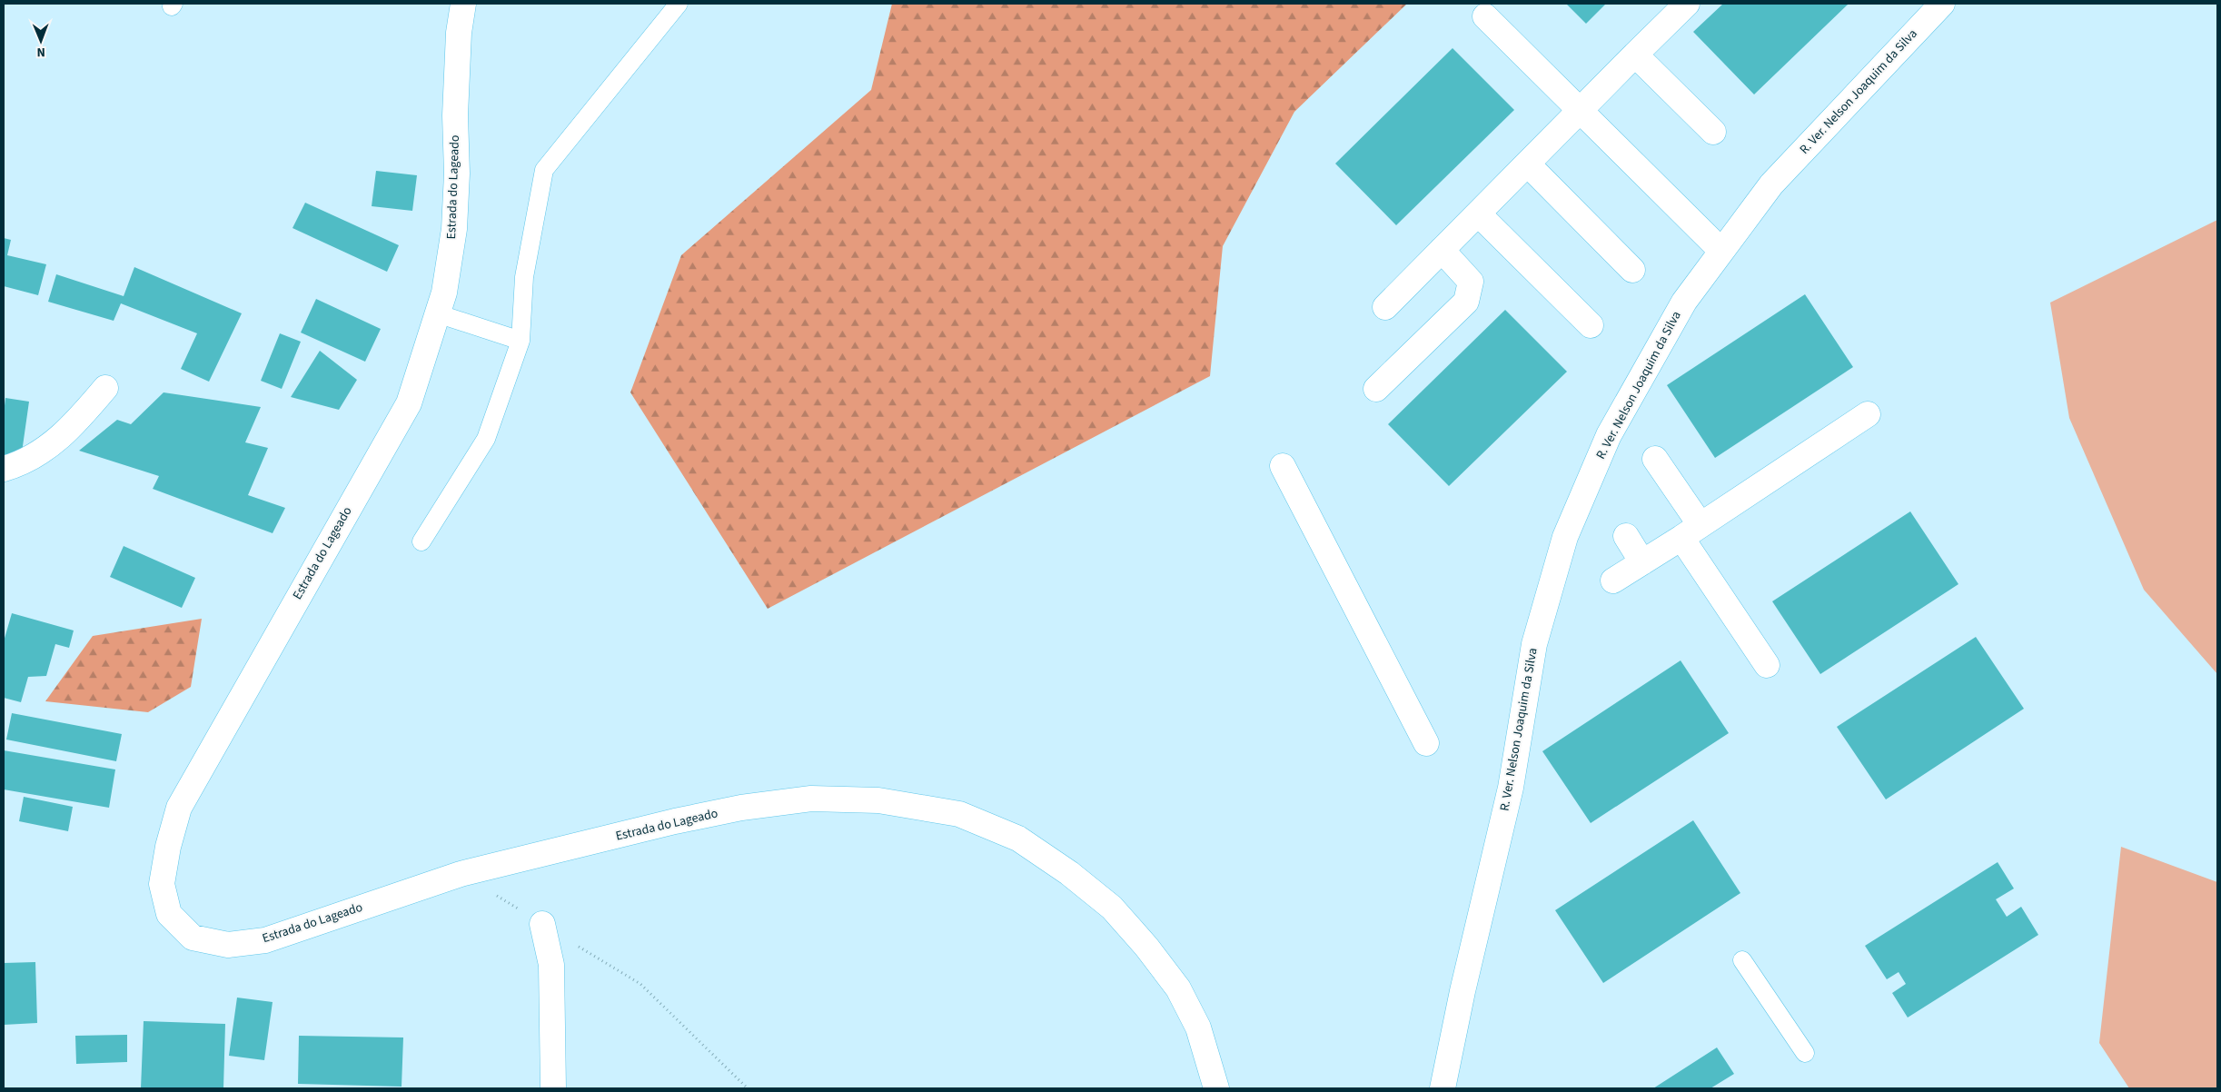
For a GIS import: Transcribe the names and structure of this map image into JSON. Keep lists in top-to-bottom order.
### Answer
{
  "streets": {
    "street": ["R. Ver. Nelson Joaquim da Silva", "Estrada do Lageado"]
  },
  "north": "bottom"
}
